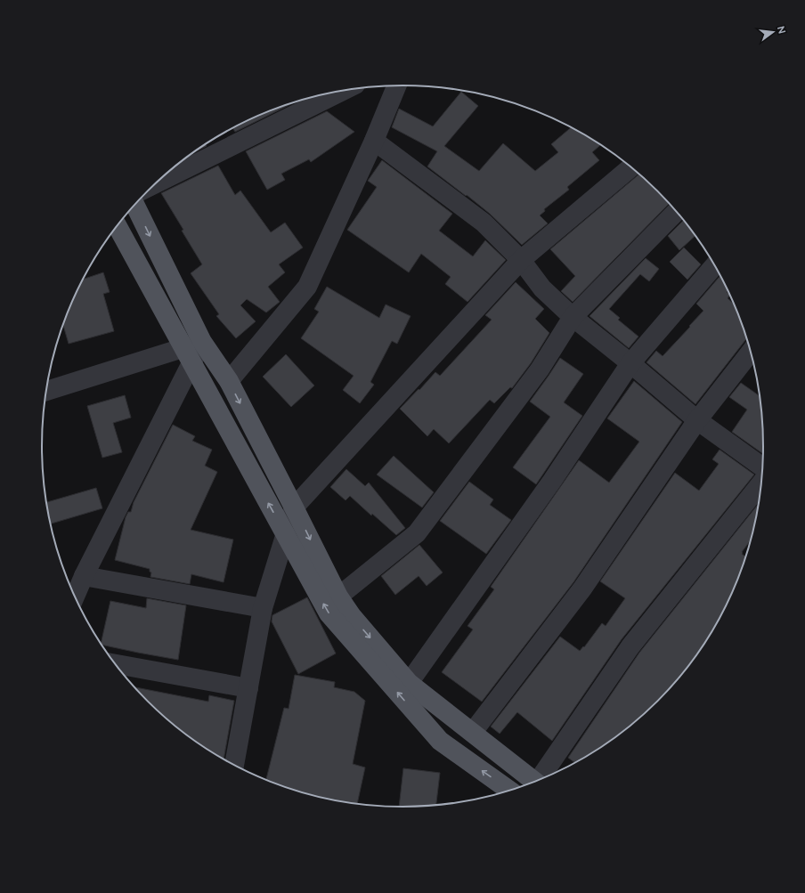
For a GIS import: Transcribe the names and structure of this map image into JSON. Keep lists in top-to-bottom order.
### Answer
{
  "north": "right"
}
